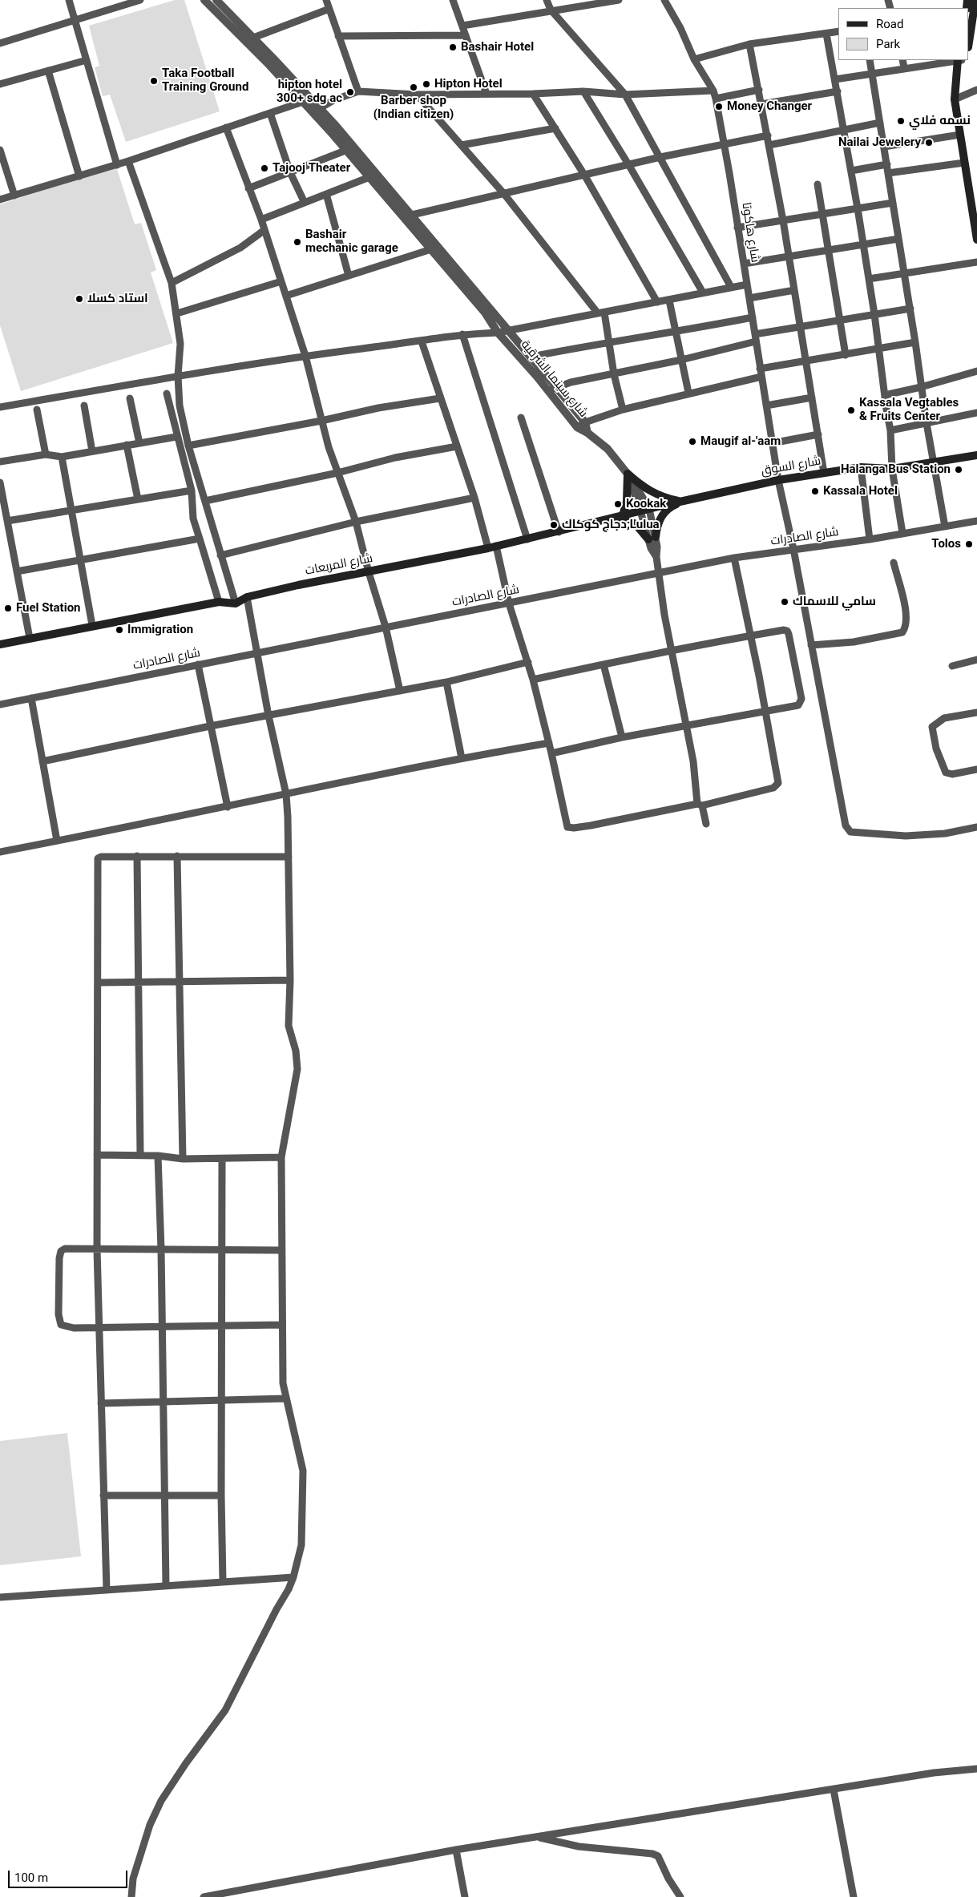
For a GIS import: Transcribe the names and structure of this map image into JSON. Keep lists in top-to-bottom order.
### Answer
{
  "streets": {
    "main road": ["شارع السوق", "شارع المربعات"],
    "street": ["شارع هاكوتا", "شارع سينما الشرقية", "شارع الصادرات"]
  },
  "crossings": [
    ["شارع هاكوتا", "شارع السوق"],
    ["شارع هاكوتا", "شارع الصادرات"],
    ["شارع السوق", "شارع المربعات"]
  ],
  "places": [
    "Bashair Hotel",
    "Taka Football Training Ground",
    "Hipton Hotel",
    "Barber shop (Indian citizen)",
    "hipton hotel 300+ sdg ac",
    "Money Changer",
    "نسمه فلاي",
    "Nailai Jewelery",
    "Tajooj Theater",
    "Bashair mechanic garage",
    "استاد كسلا",
    "Kassala Vegtables & Fruits Center",
    "Maugif al-'aam",
    "Halanga Bus Station",
    "Kassala Hotel",
    "Kookak",
    "دجاج كوكاك;Lulua",
    "Tolos",
    "سامي للاسماك",
    "Fuel Station",
    "Immigration"
  ],
  "legend": ["Road", "Park"],
  "scale_bar": "100 m"
}
